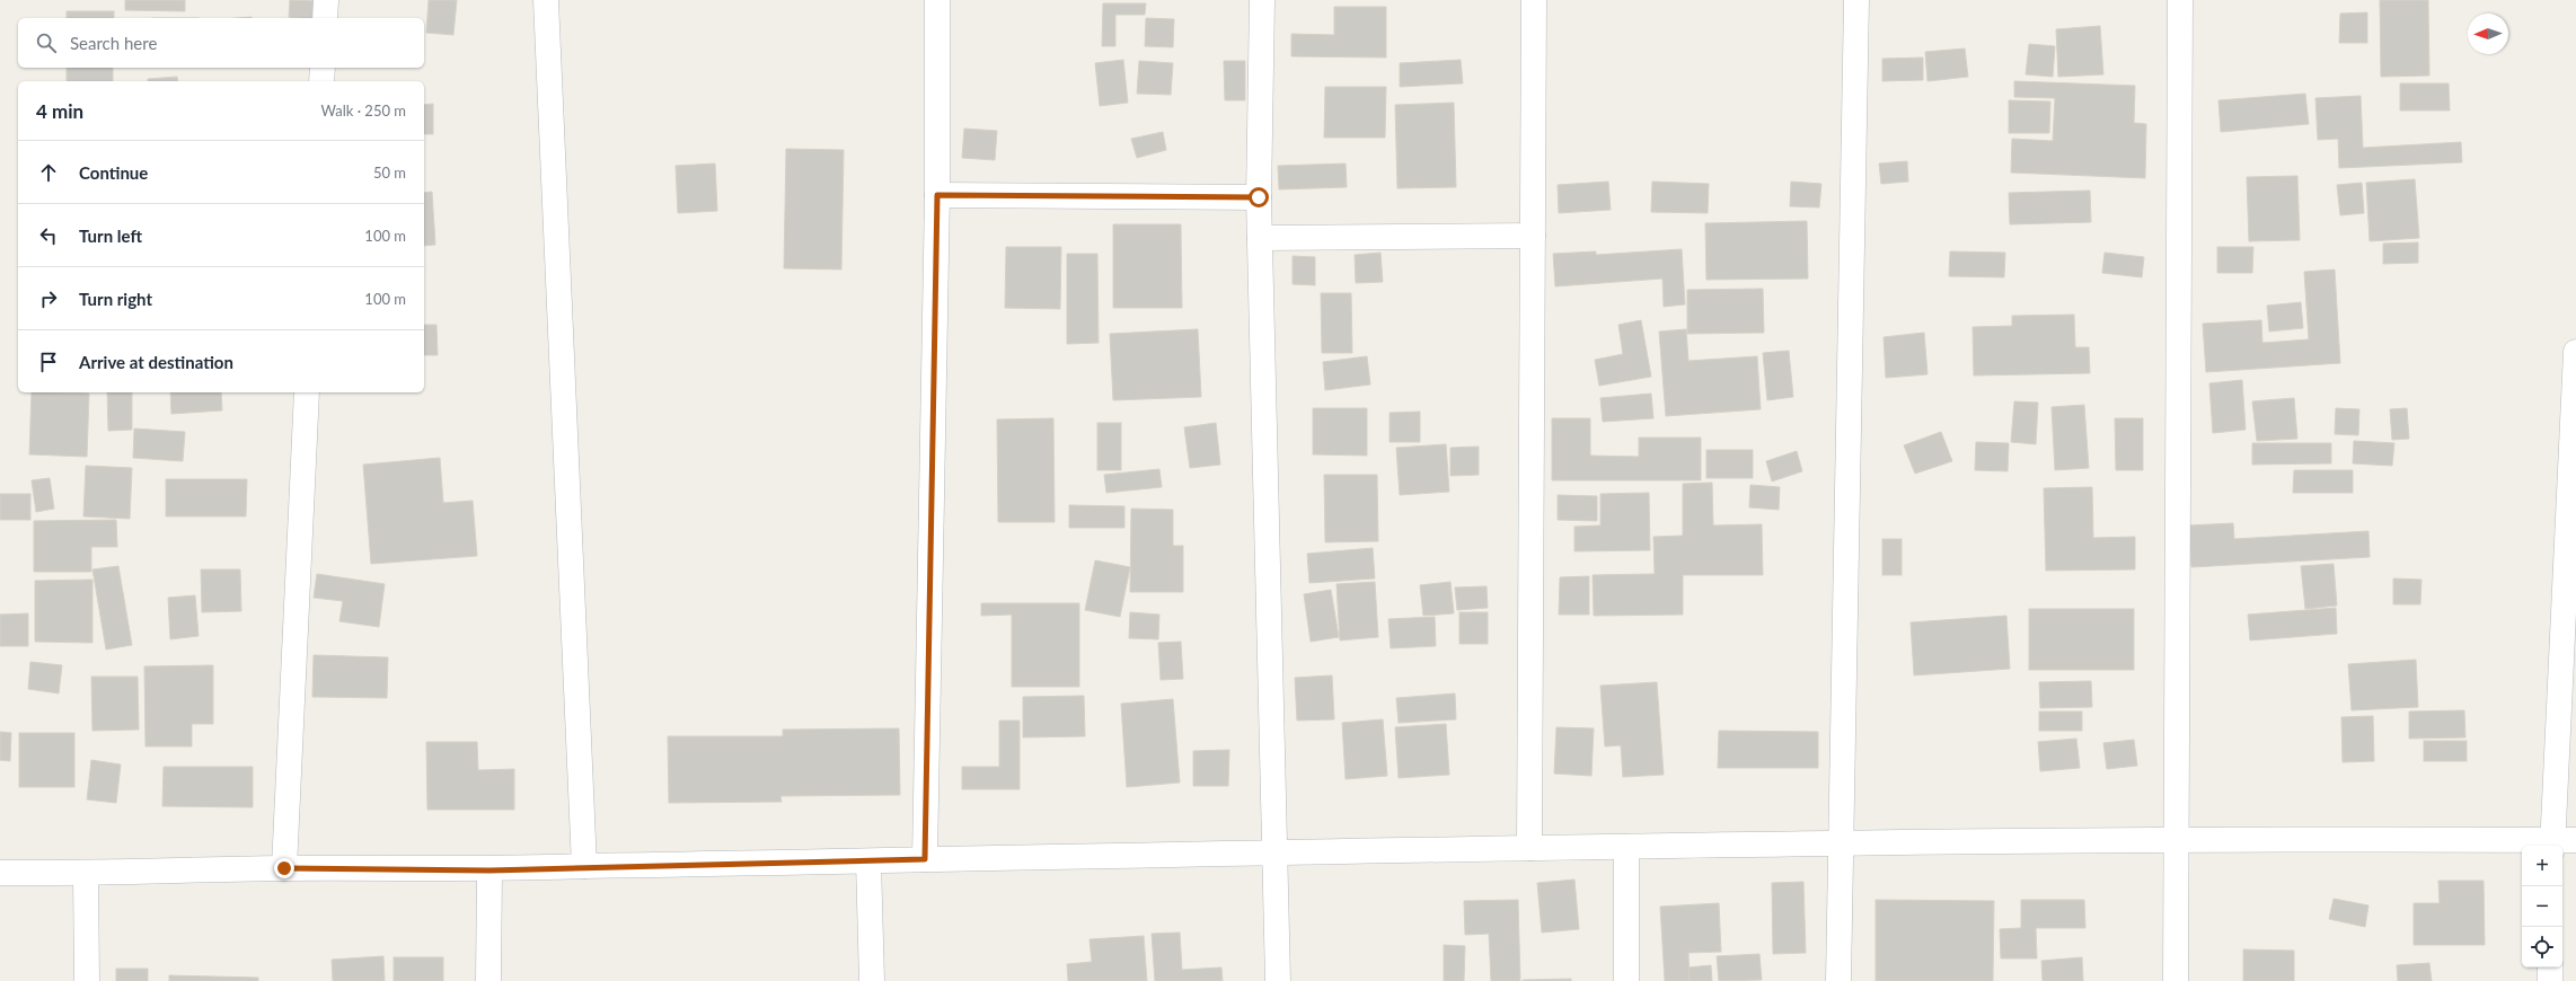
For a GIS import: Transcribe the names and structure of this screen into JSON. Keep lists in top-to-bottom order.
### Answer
{
  "north": "left",
  "page": {
    "search": "Search here",
    "heading": ["4 min", "Walk · 250 m"],
    "list": [
      ["Continue", "50 m"],
      ["Turn left", "100 m"],
      ["Turn right", "100 m"],
      "Arrive at destination"
    ],
    "map_buttons": ["+", "−"]
  }
}
